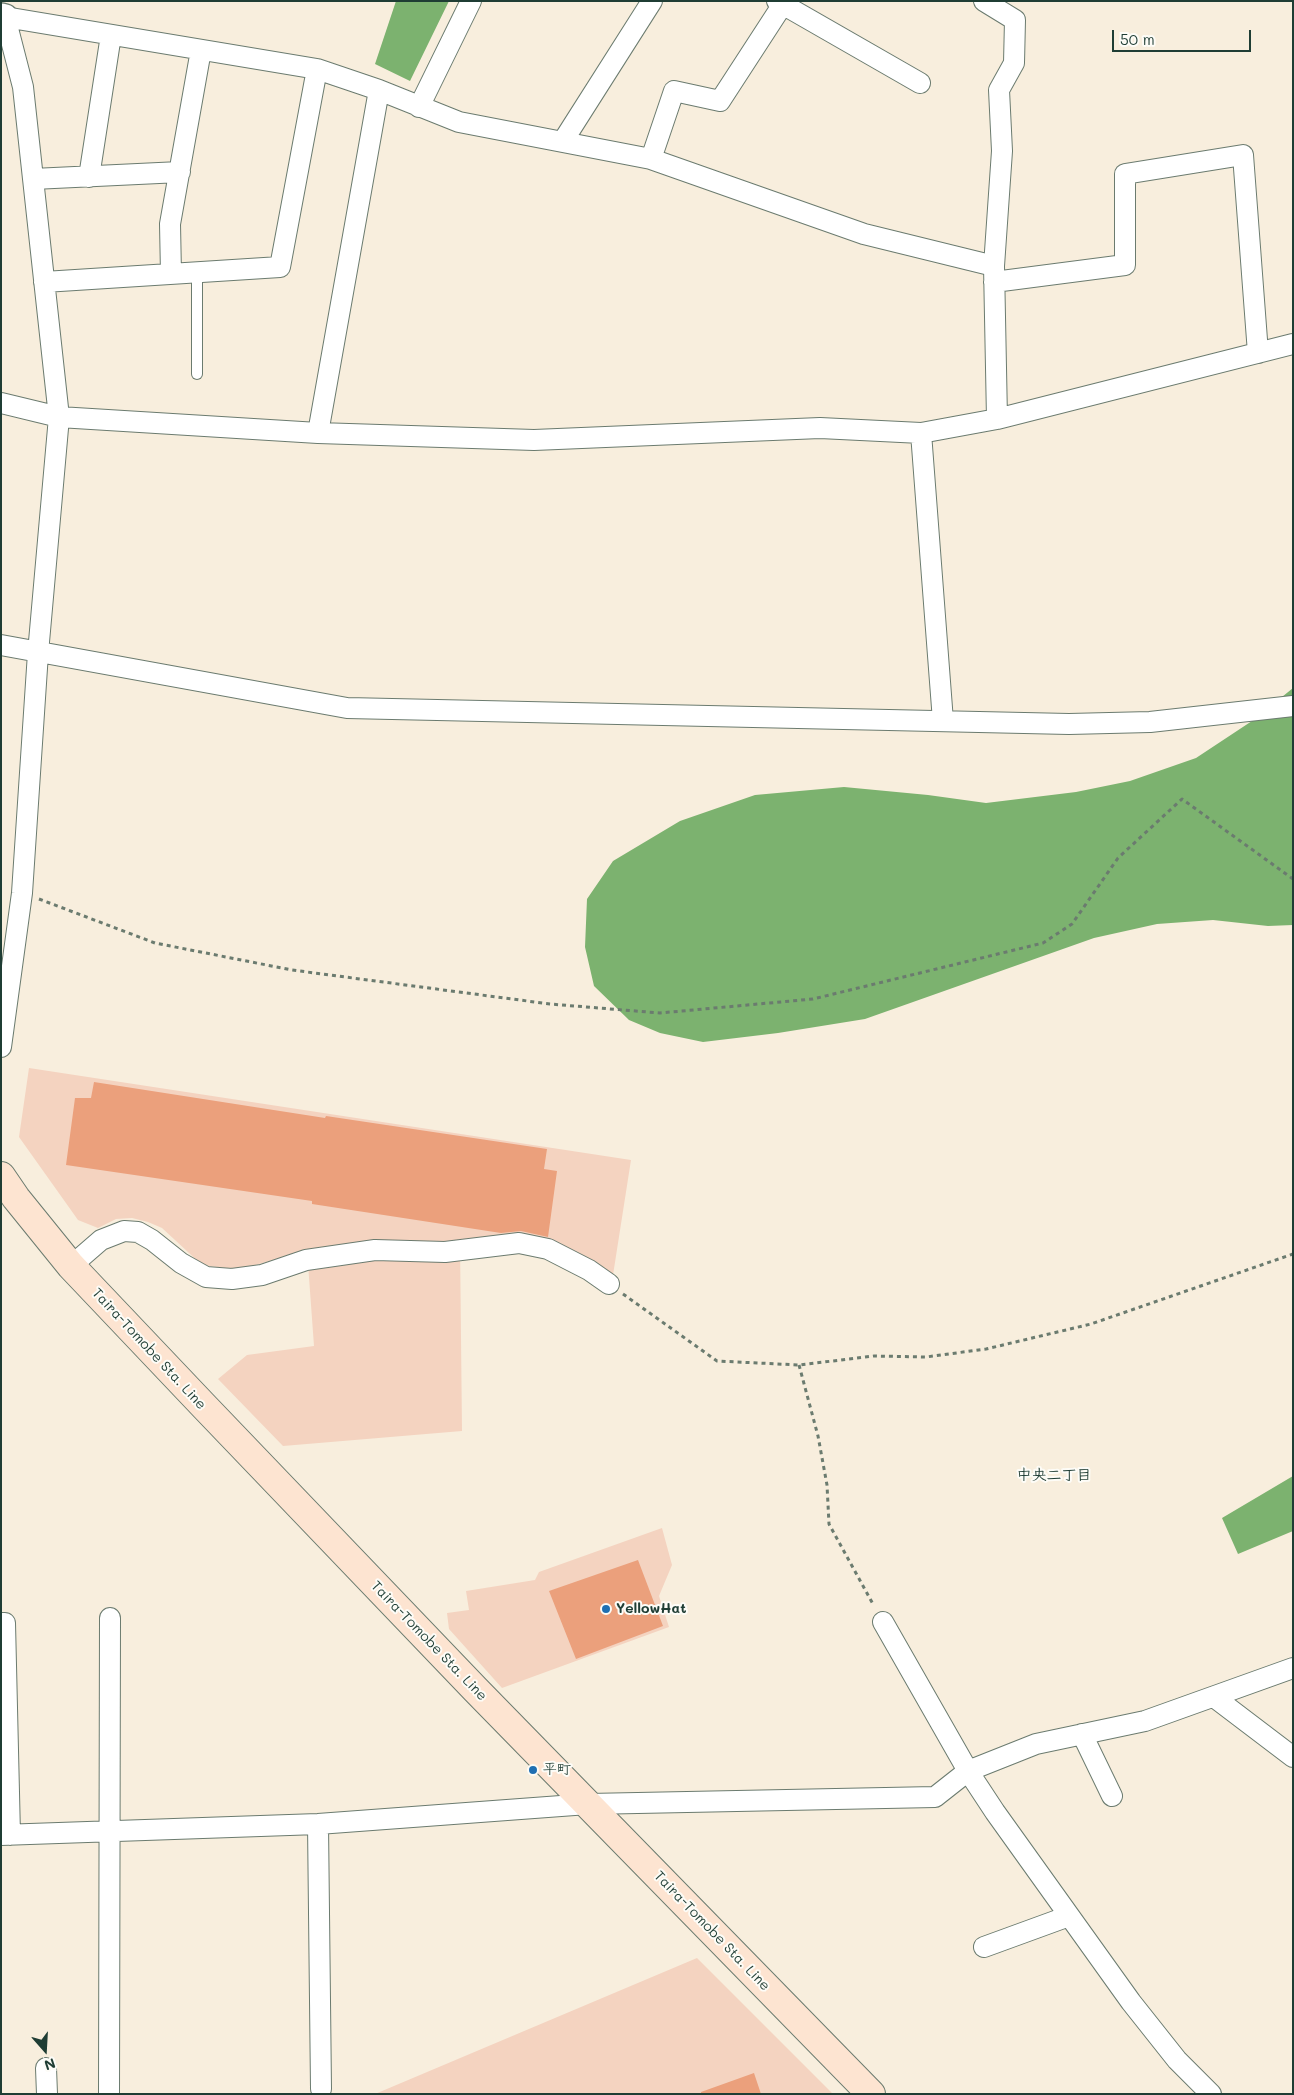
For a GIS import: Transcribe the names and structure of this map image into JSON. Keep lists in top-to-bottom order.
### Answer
{
  "streets": {
    "main road": ["Taira-Tomobe Sta. Line"]
  },
  "districts": ["中央二丁目"],
  "places": ["YellowHat", "平町"],
  "scale_bar": "50 m",
  "north": "bottom"
}
